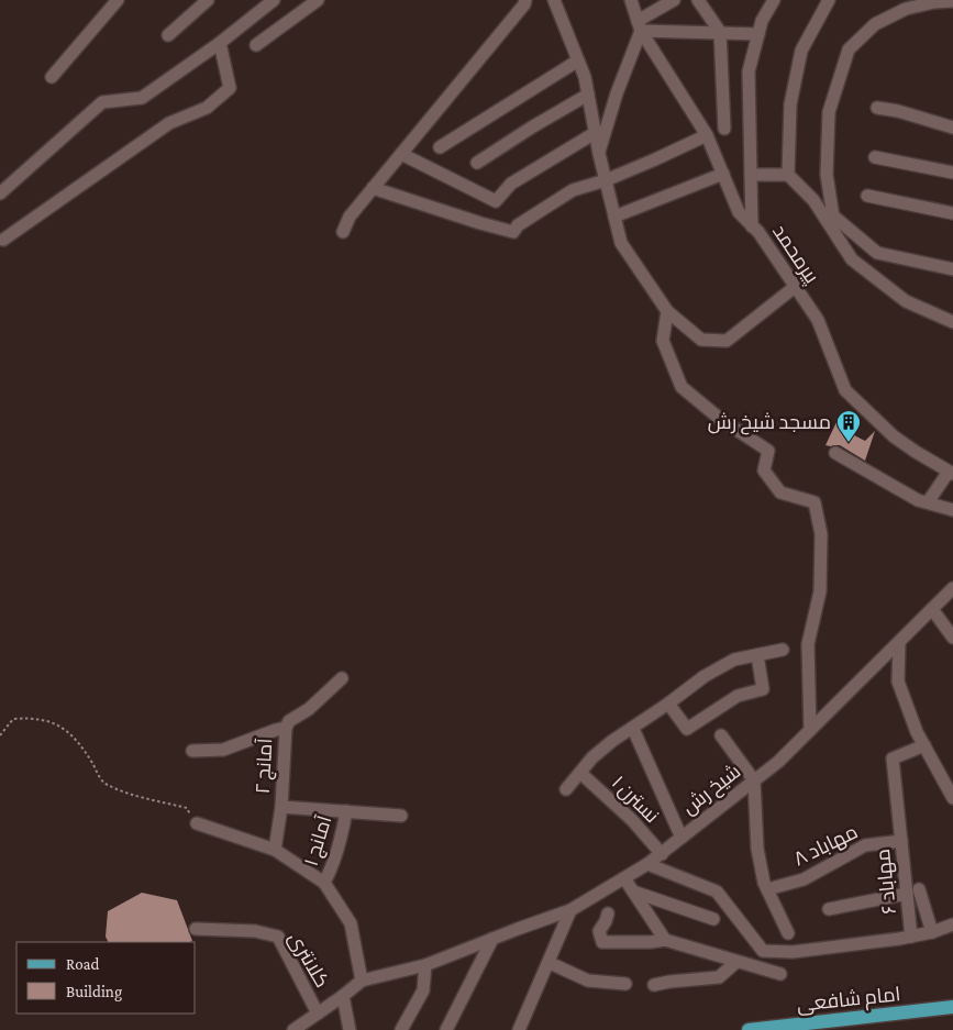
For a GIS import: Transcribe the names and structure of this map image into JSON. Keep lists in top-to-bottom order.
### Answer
{
  "streets": {
    "main road": ["امام شافعی"],
    "street": [
      "پیرمحمد",
      "آمانج ۲",
      "شیخ رش",
      "نسترن ۱",
      "آمانج ۱",
      "مهاباد ۸",
      "مهاباد ۶",
      "کلانتری"
    ]
  },
  "crossings": [
    ["شیخ رش", "نسترن ۱"],
    ["مهاباد ۸", "مهاباد ۶"]
  ],
  "places": {
    "building": ["مسجد شیخ رش"]
  },
  "legend": ["Road", "Building"]
}
